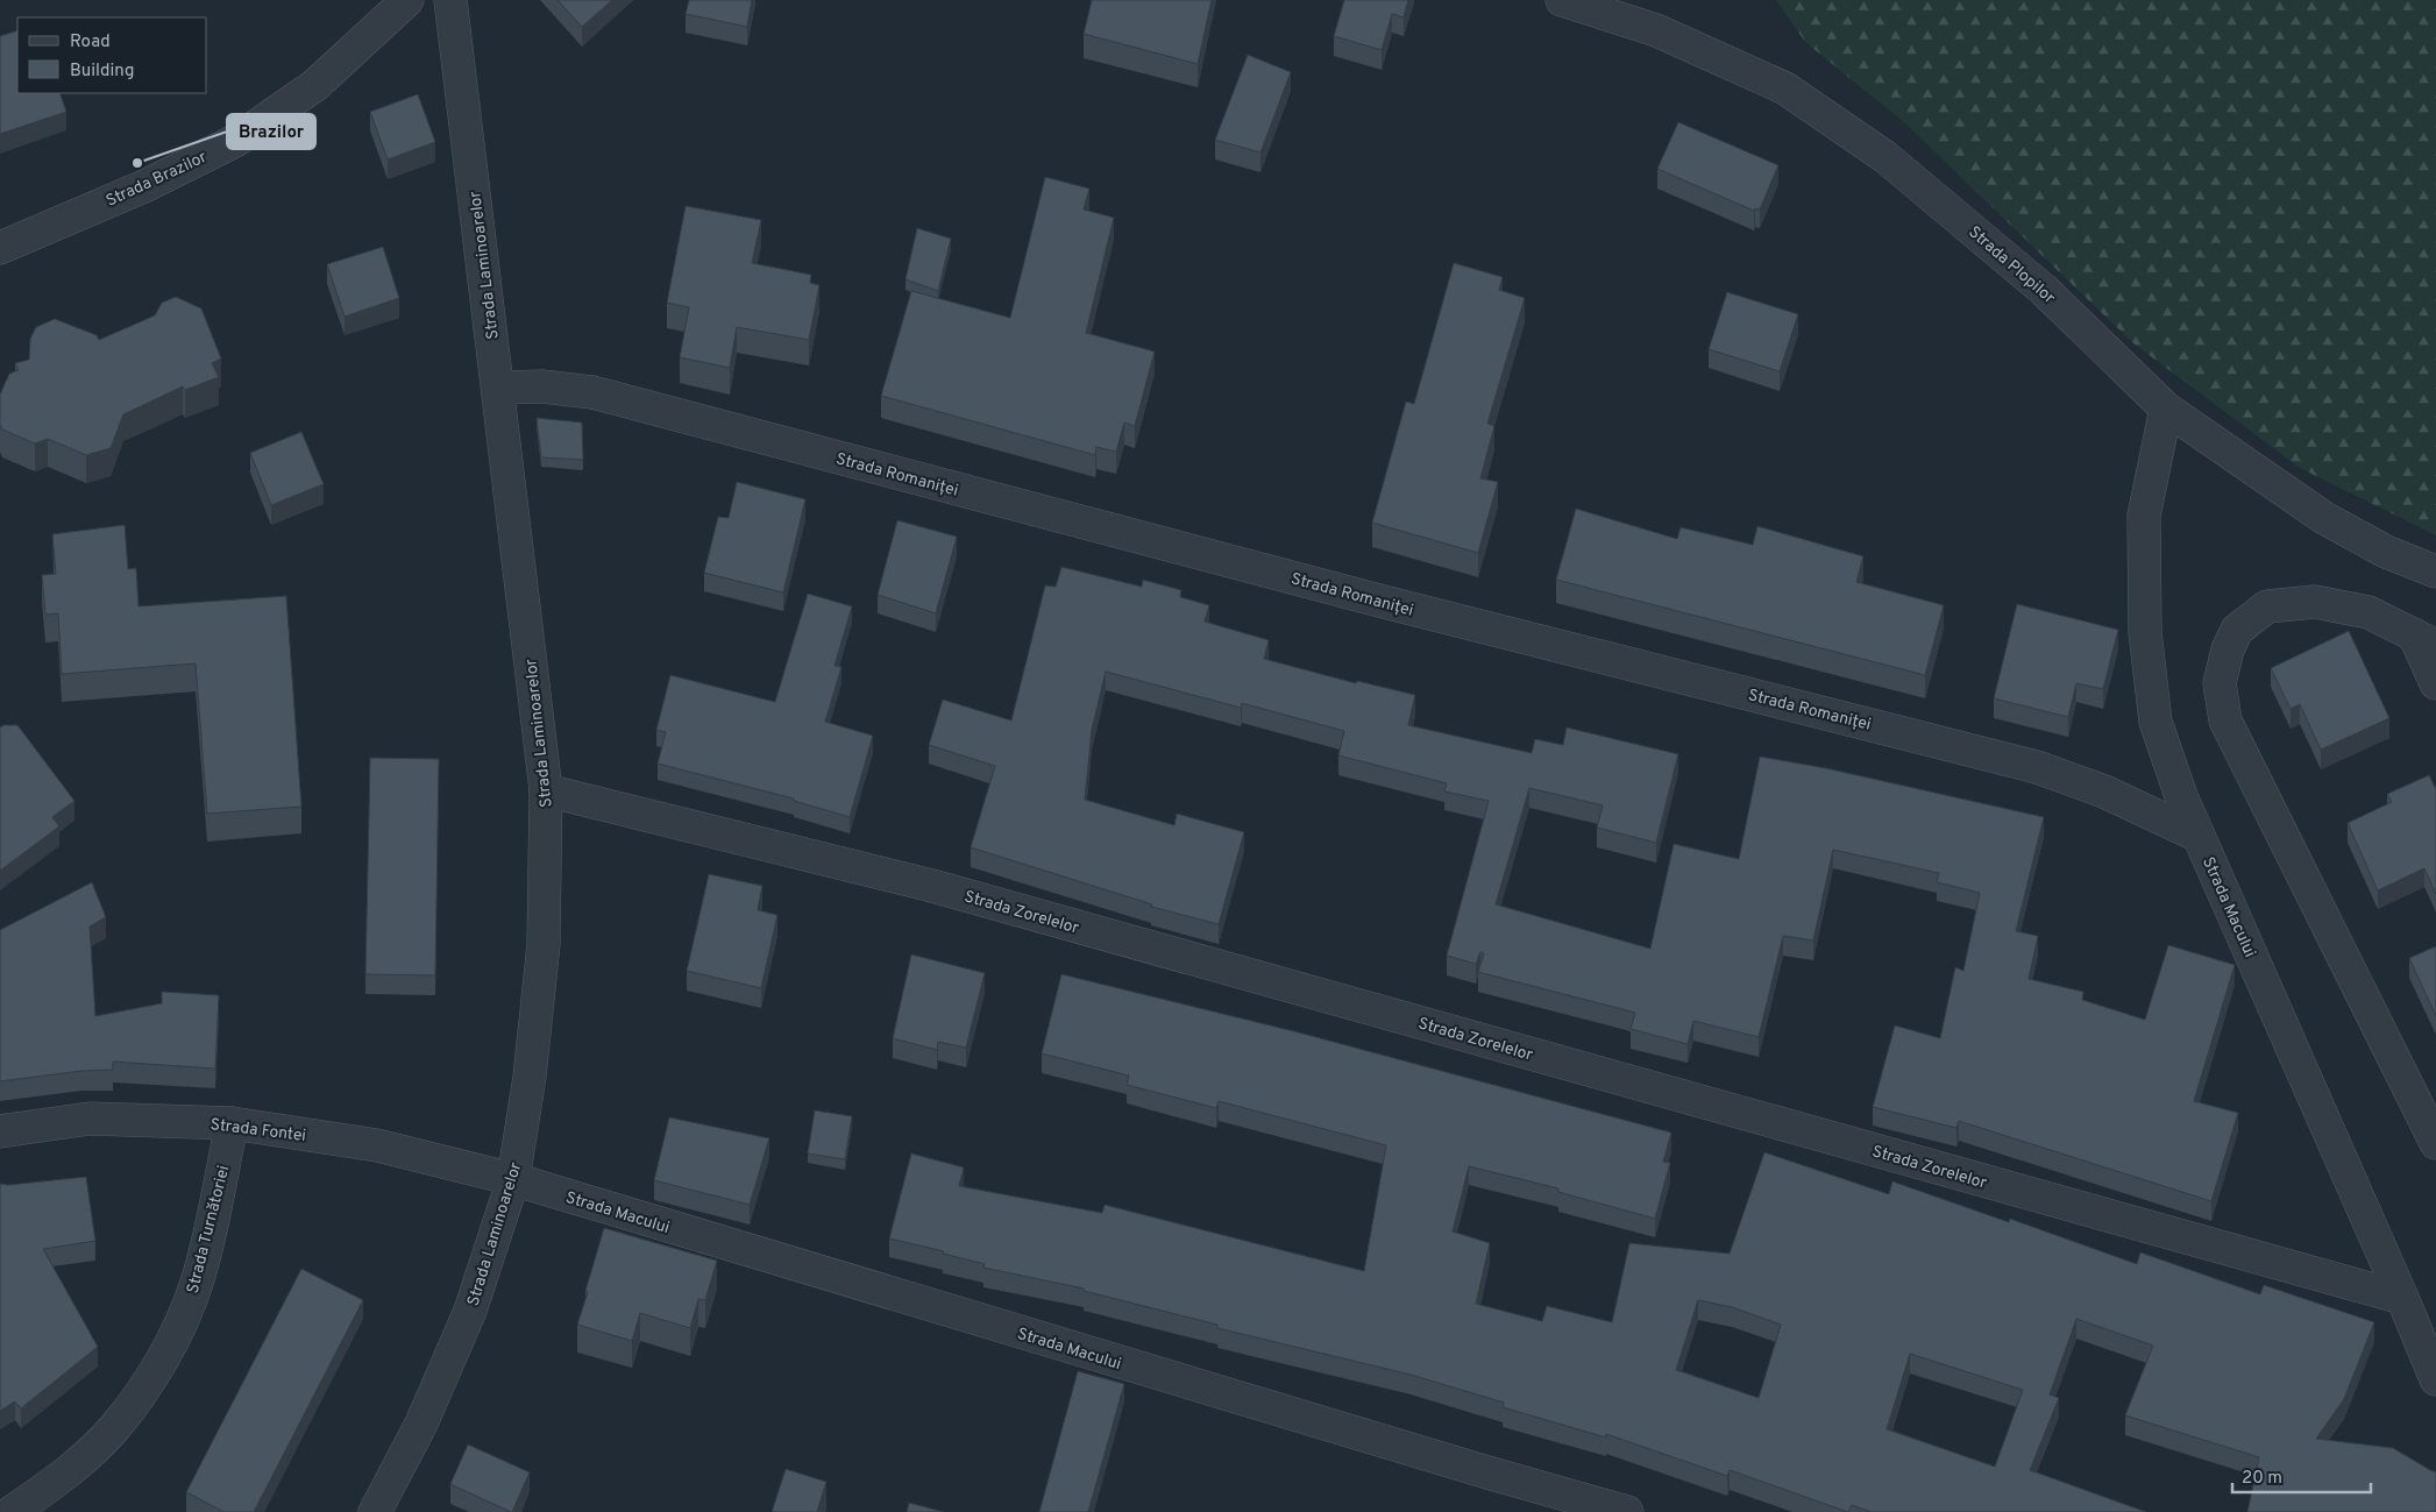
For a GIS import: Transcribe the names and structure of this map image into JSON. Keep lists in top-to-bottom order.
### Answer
{
  "streets": {
    "street": [
      "Strada Brazilor",
      "Strada Plopilor",
      "Strada Laminoarelor",
      "Strada Romaniței",
      "Strada Macului",
      "Strada Zorelelor",
      "Strada Fontei",
      "Strada Turnătoriei"
    ]
  },
  "crossings": [
    ["Strada Plopilor", "Strada Macului"],
    ["Strada Laminoarelor", "Strada Romaniței"],
    ["Strada Laminoarelor", "Strada Macului"],
    ["Strada Laminoarelor", "Strada Zorelelor"],
    ["Strada Laminoarelor", "Strada Fontei"],
    ["Strada Romaniței", "Strada Macului"],
    ["Strada Macului", "Strada Zorelelor"],
    ["Strada Macului", "Strada Fontei"],
    ["Strada Fontei", "Strada Turnătoriei"]
  ],
  "places": ["Brazilor"],
  "legend": ["Road", "Building"],
  "scale_bar": "20 m"
}
